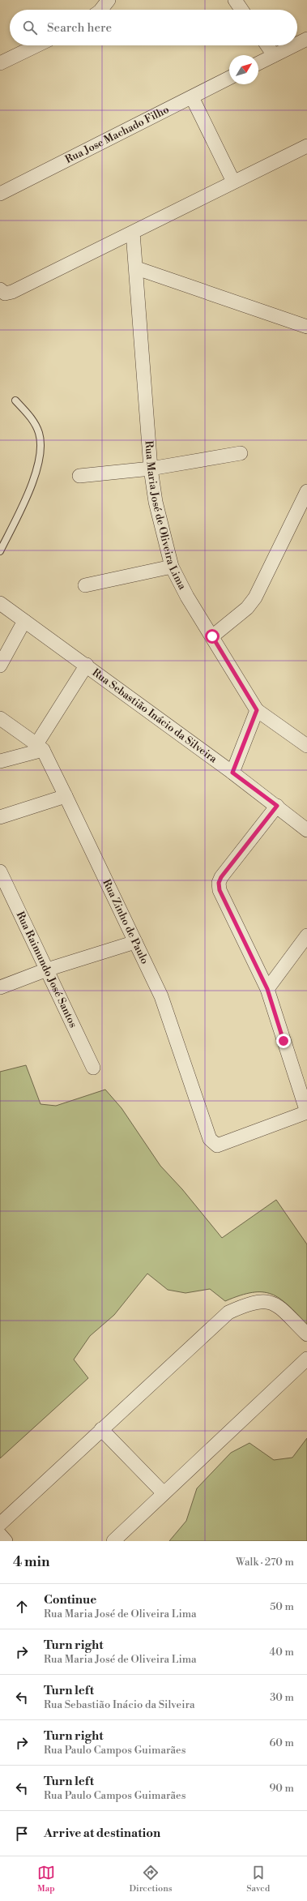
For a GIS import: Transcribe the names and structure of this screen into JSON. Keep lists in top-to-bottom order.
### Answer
{
  "streets": {
    "street": [
      "Rua Jose Machado Filho",
      "Rua Maria José de Oliveira Lima",
      "Rua Sebastião Inácio da Silveira",
      "Rua Zinho de Paulo",
      "Rua Raimundo José Santos"
    ]
  },
  "north": "top right",
  "page": {
    "search": "Search here",
    "heading": ["4 min", "Walk · 270 m"],
    "list": [
      ["Continue", "Rua Maria José de Oliveira Lima", "50 m"],
      ["Turn right", "Rua Maria José de Oliveira Lima", "40 m"],
      ["Turn left", "Rua Sebastião Inácio da Silveira", "30 m"],
      ["Turn right", "Rua Paulo Campos Guimarães", "60 m"],
      ["Turn left", "Rua Paulo Campos Guimarães", "90 m"],
      "Arrive at destination"
    ],
    "nav": ["Map", "Directions", "Saved"]
  }
}
